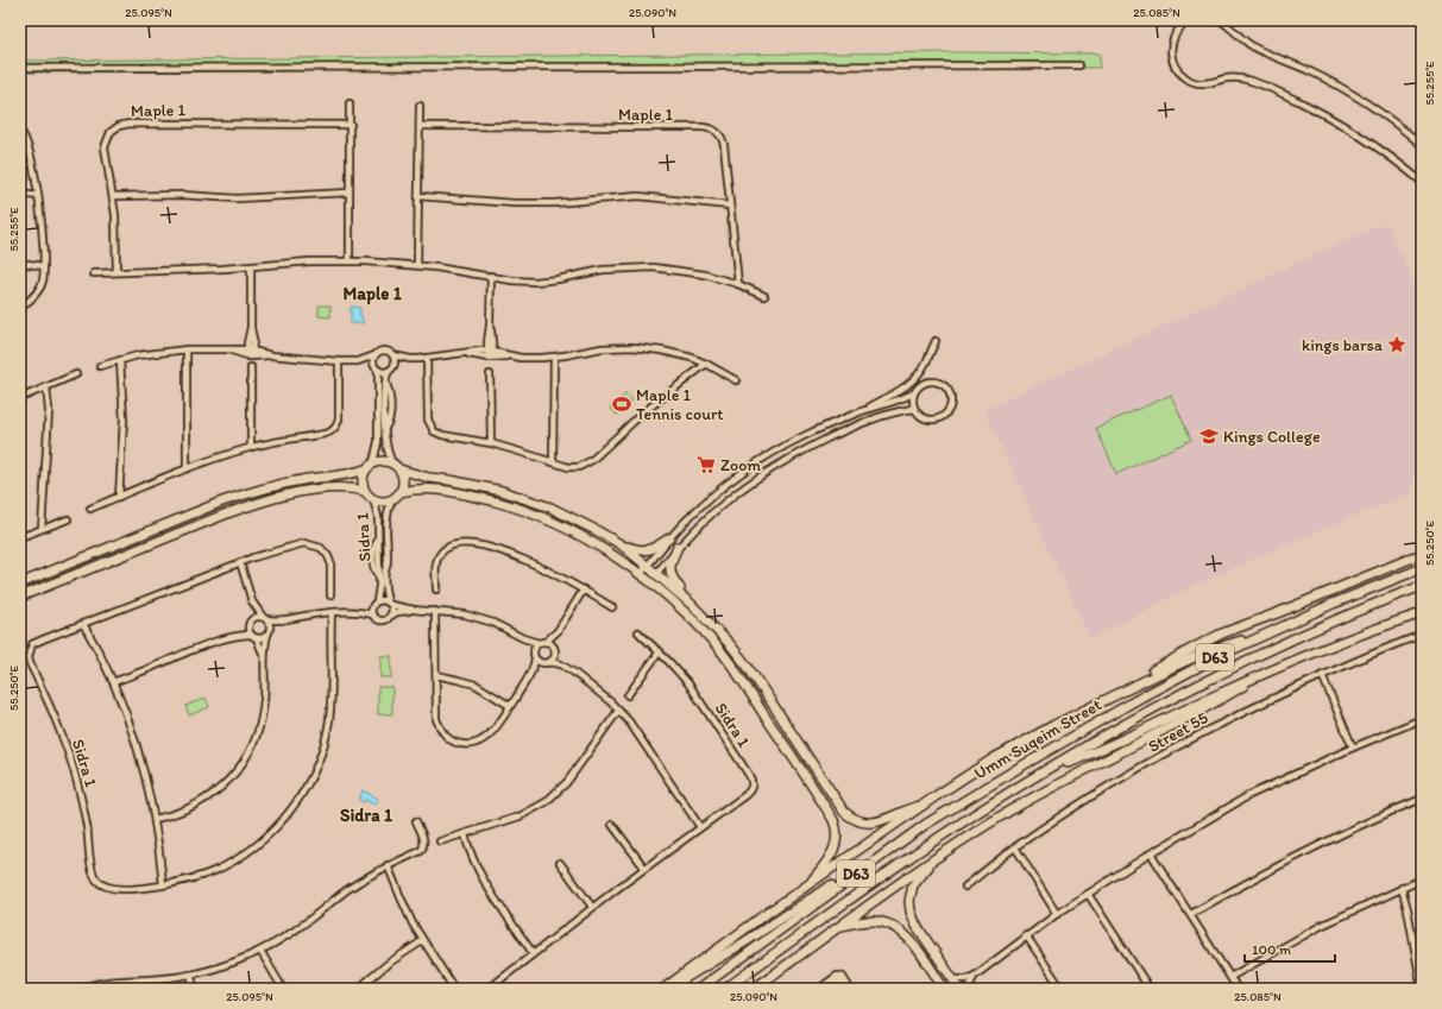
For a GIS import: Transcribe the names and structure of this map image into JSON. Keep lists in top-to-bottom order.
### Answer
{
  "streets": {
    "main road": ["D63", "Umm Suqeim Street"],
    "street": ["Maple 1", "Sidra 1", "Street 55"]
  },
  "districts": ["Maple 1", "Sidra 1"],
  "places": {
    "place": ["kings barsa"],
    "sports": ["Maple 1 Tennis court"],
    "school or university": ["Kings College"],
    "supermarket": ["Zoom"]
  },
  "scale_bar": "100 m",
  "coordinates": [
    "25.095°N",
    "25.090°N",
    "25.085°N",
    "55.255°E",
    "55.250°E"
  ]
}
